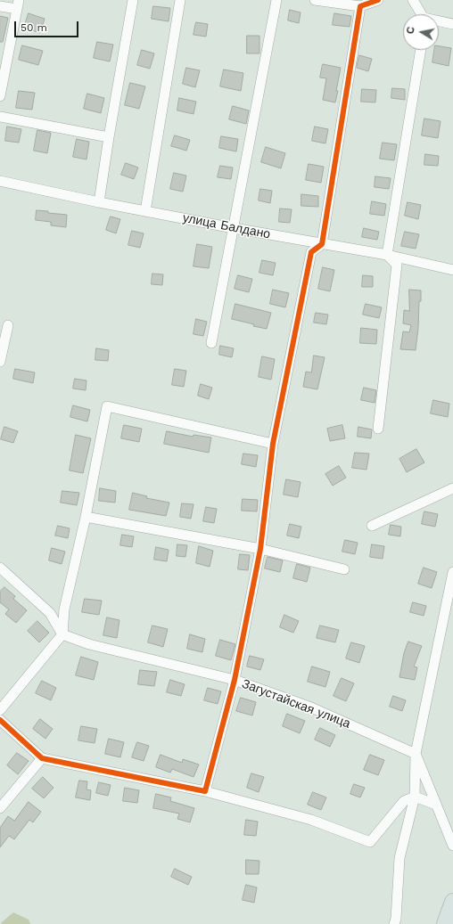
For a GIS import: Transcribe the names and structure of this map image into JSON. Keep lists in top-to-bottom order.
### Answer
{
  "streets": {
    "street": ["улица Балдано", "Загустайская улица"]
  },
  "scale_bar": "50 m",
  "north": "left"
}
